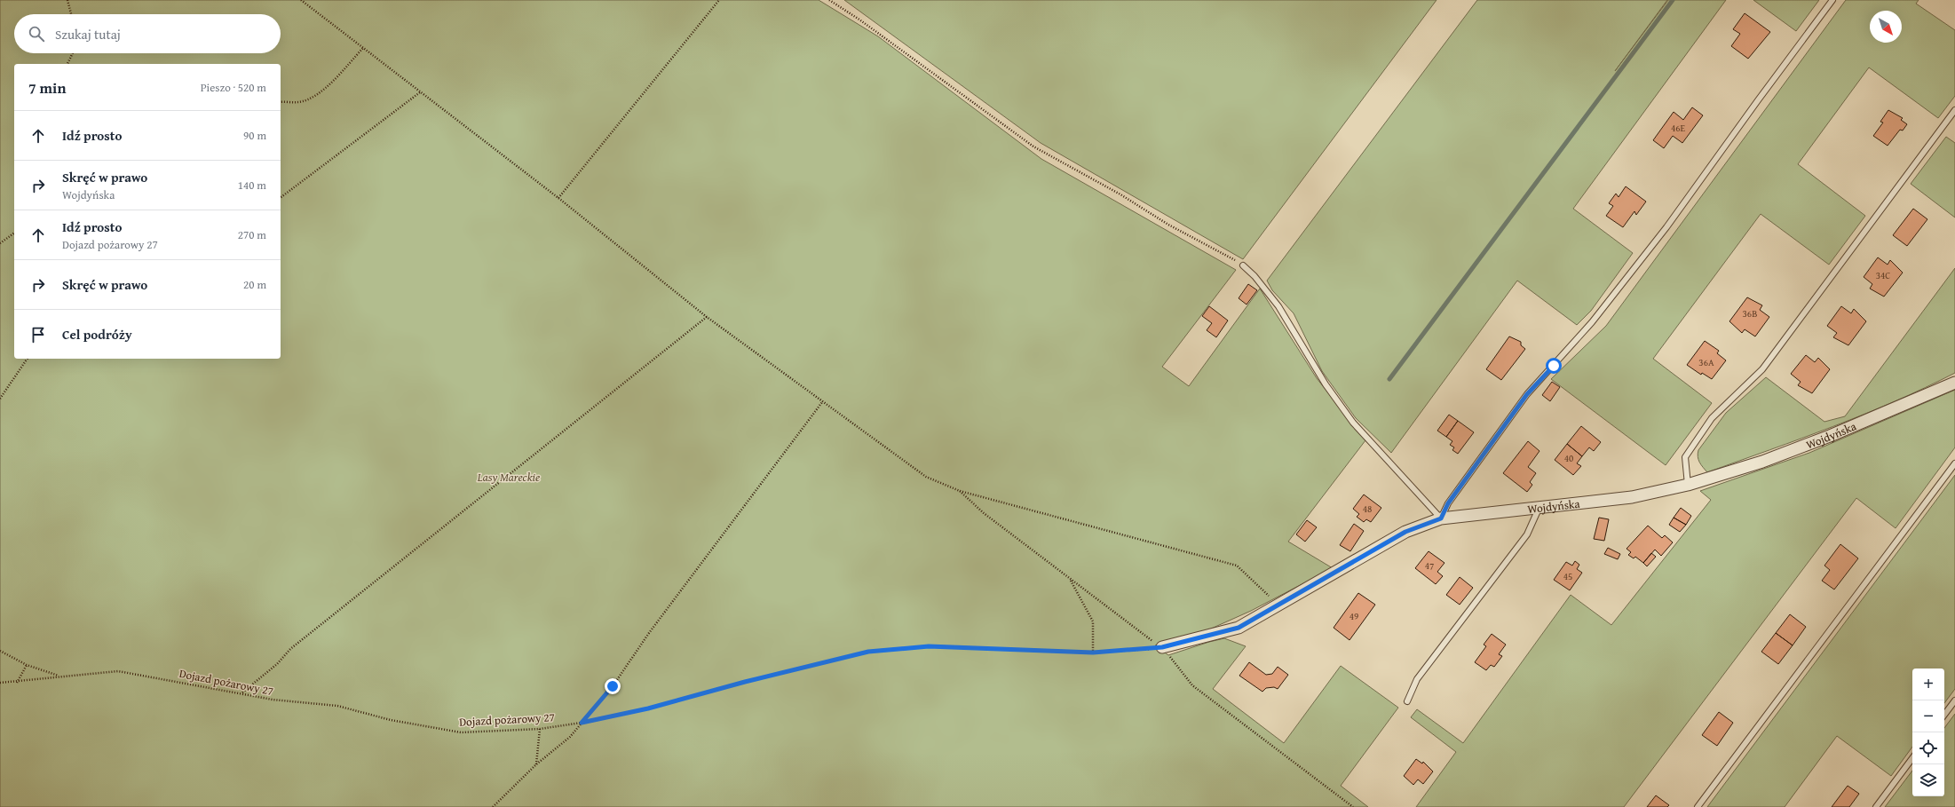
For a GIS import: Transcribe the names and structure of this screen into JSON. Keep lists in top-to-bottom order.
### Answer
{
  "streets": {
    "street": ["Wojdyńska"],
    "path": ["Dojazd pożarowy 27"]
  },
  "crossings": [
    ["Wojdyńska", "Dojazd pożarowy 27"]
  ],
  "parks": ["Lasy Mareckie"],
  "house_numbers": [
    "46E",
    "34C",
    "36B",
    "36A",
    "40",
    "48",
    "47",
    "45",
    "49"
  ],
  "north": "bottom right",
  "page": {
    "search": "Szukaj tutaj",
    "heading": ["7 min", "Pieszo · 520 m"],
    "list": [
      ["Idź prosto", "90 m"],
      ["Skręć w prawo", "Wojdyńska", "140 m"],
      ["Idź prosto", "Dojazd pożarowy 27", "270 m"],
      ["Skręć w prawo", "20 m"],
      "Cel podróży"
    ],
    "map_buttons": ["+", "−"]
  }
}
